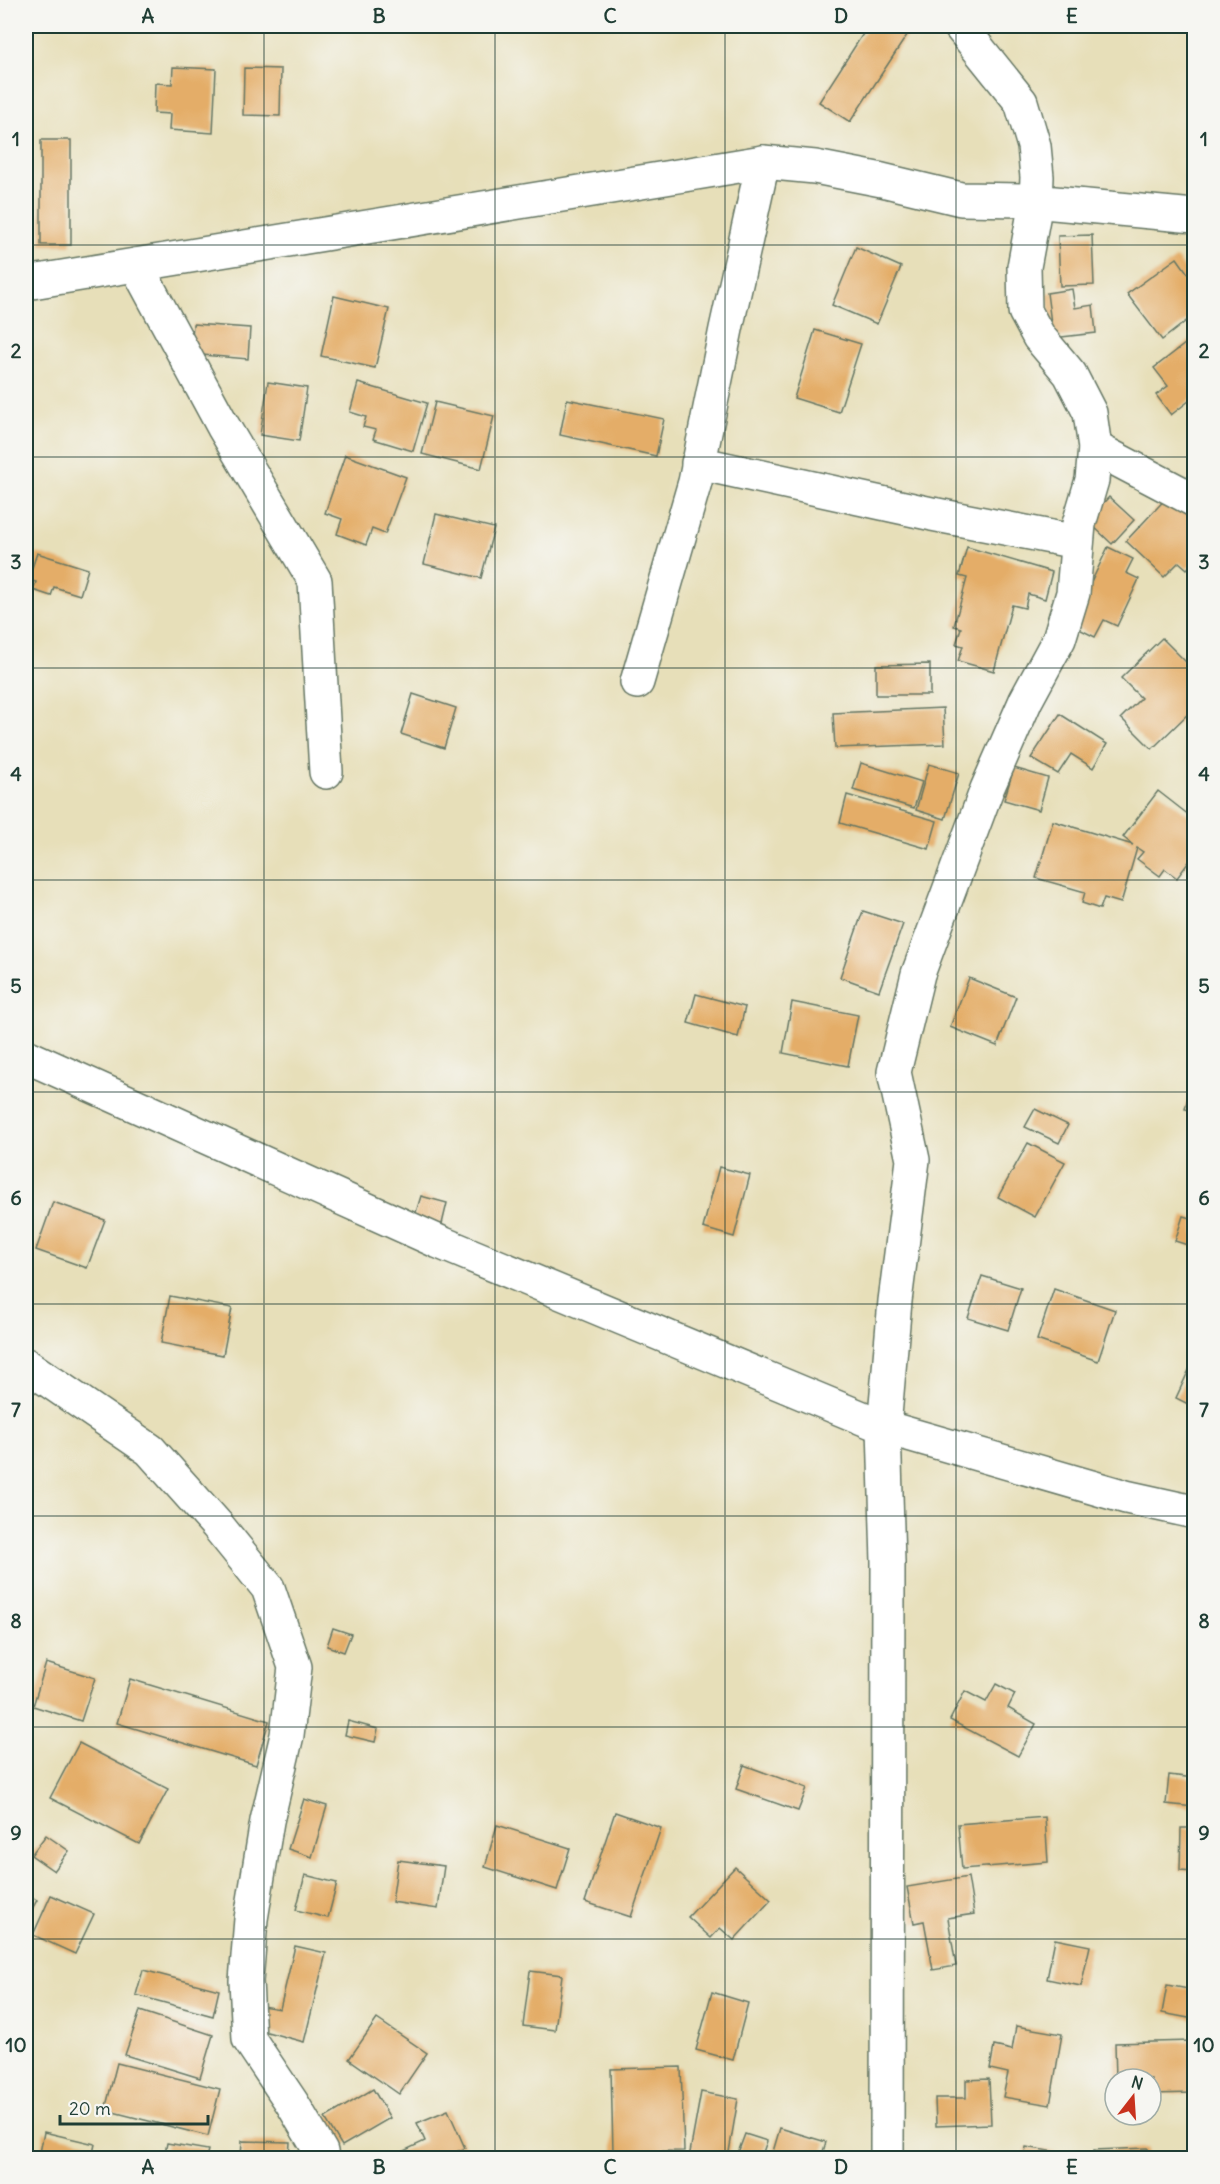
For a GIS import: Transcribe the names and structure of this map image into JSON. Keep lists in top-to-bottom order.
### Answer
{
  "scale_bar": "20 m",
  "north": "top",
  "grid": {
    "columns": [
      "A",
      "B",
      "C",
      "D",
      "E"
    ],
    "rows": [
      "1",
      "2",
      "3",
      "4",
      "5",
      "6",
      "7",
      "8",
      "9",
      "10"
    ]
  }
}
